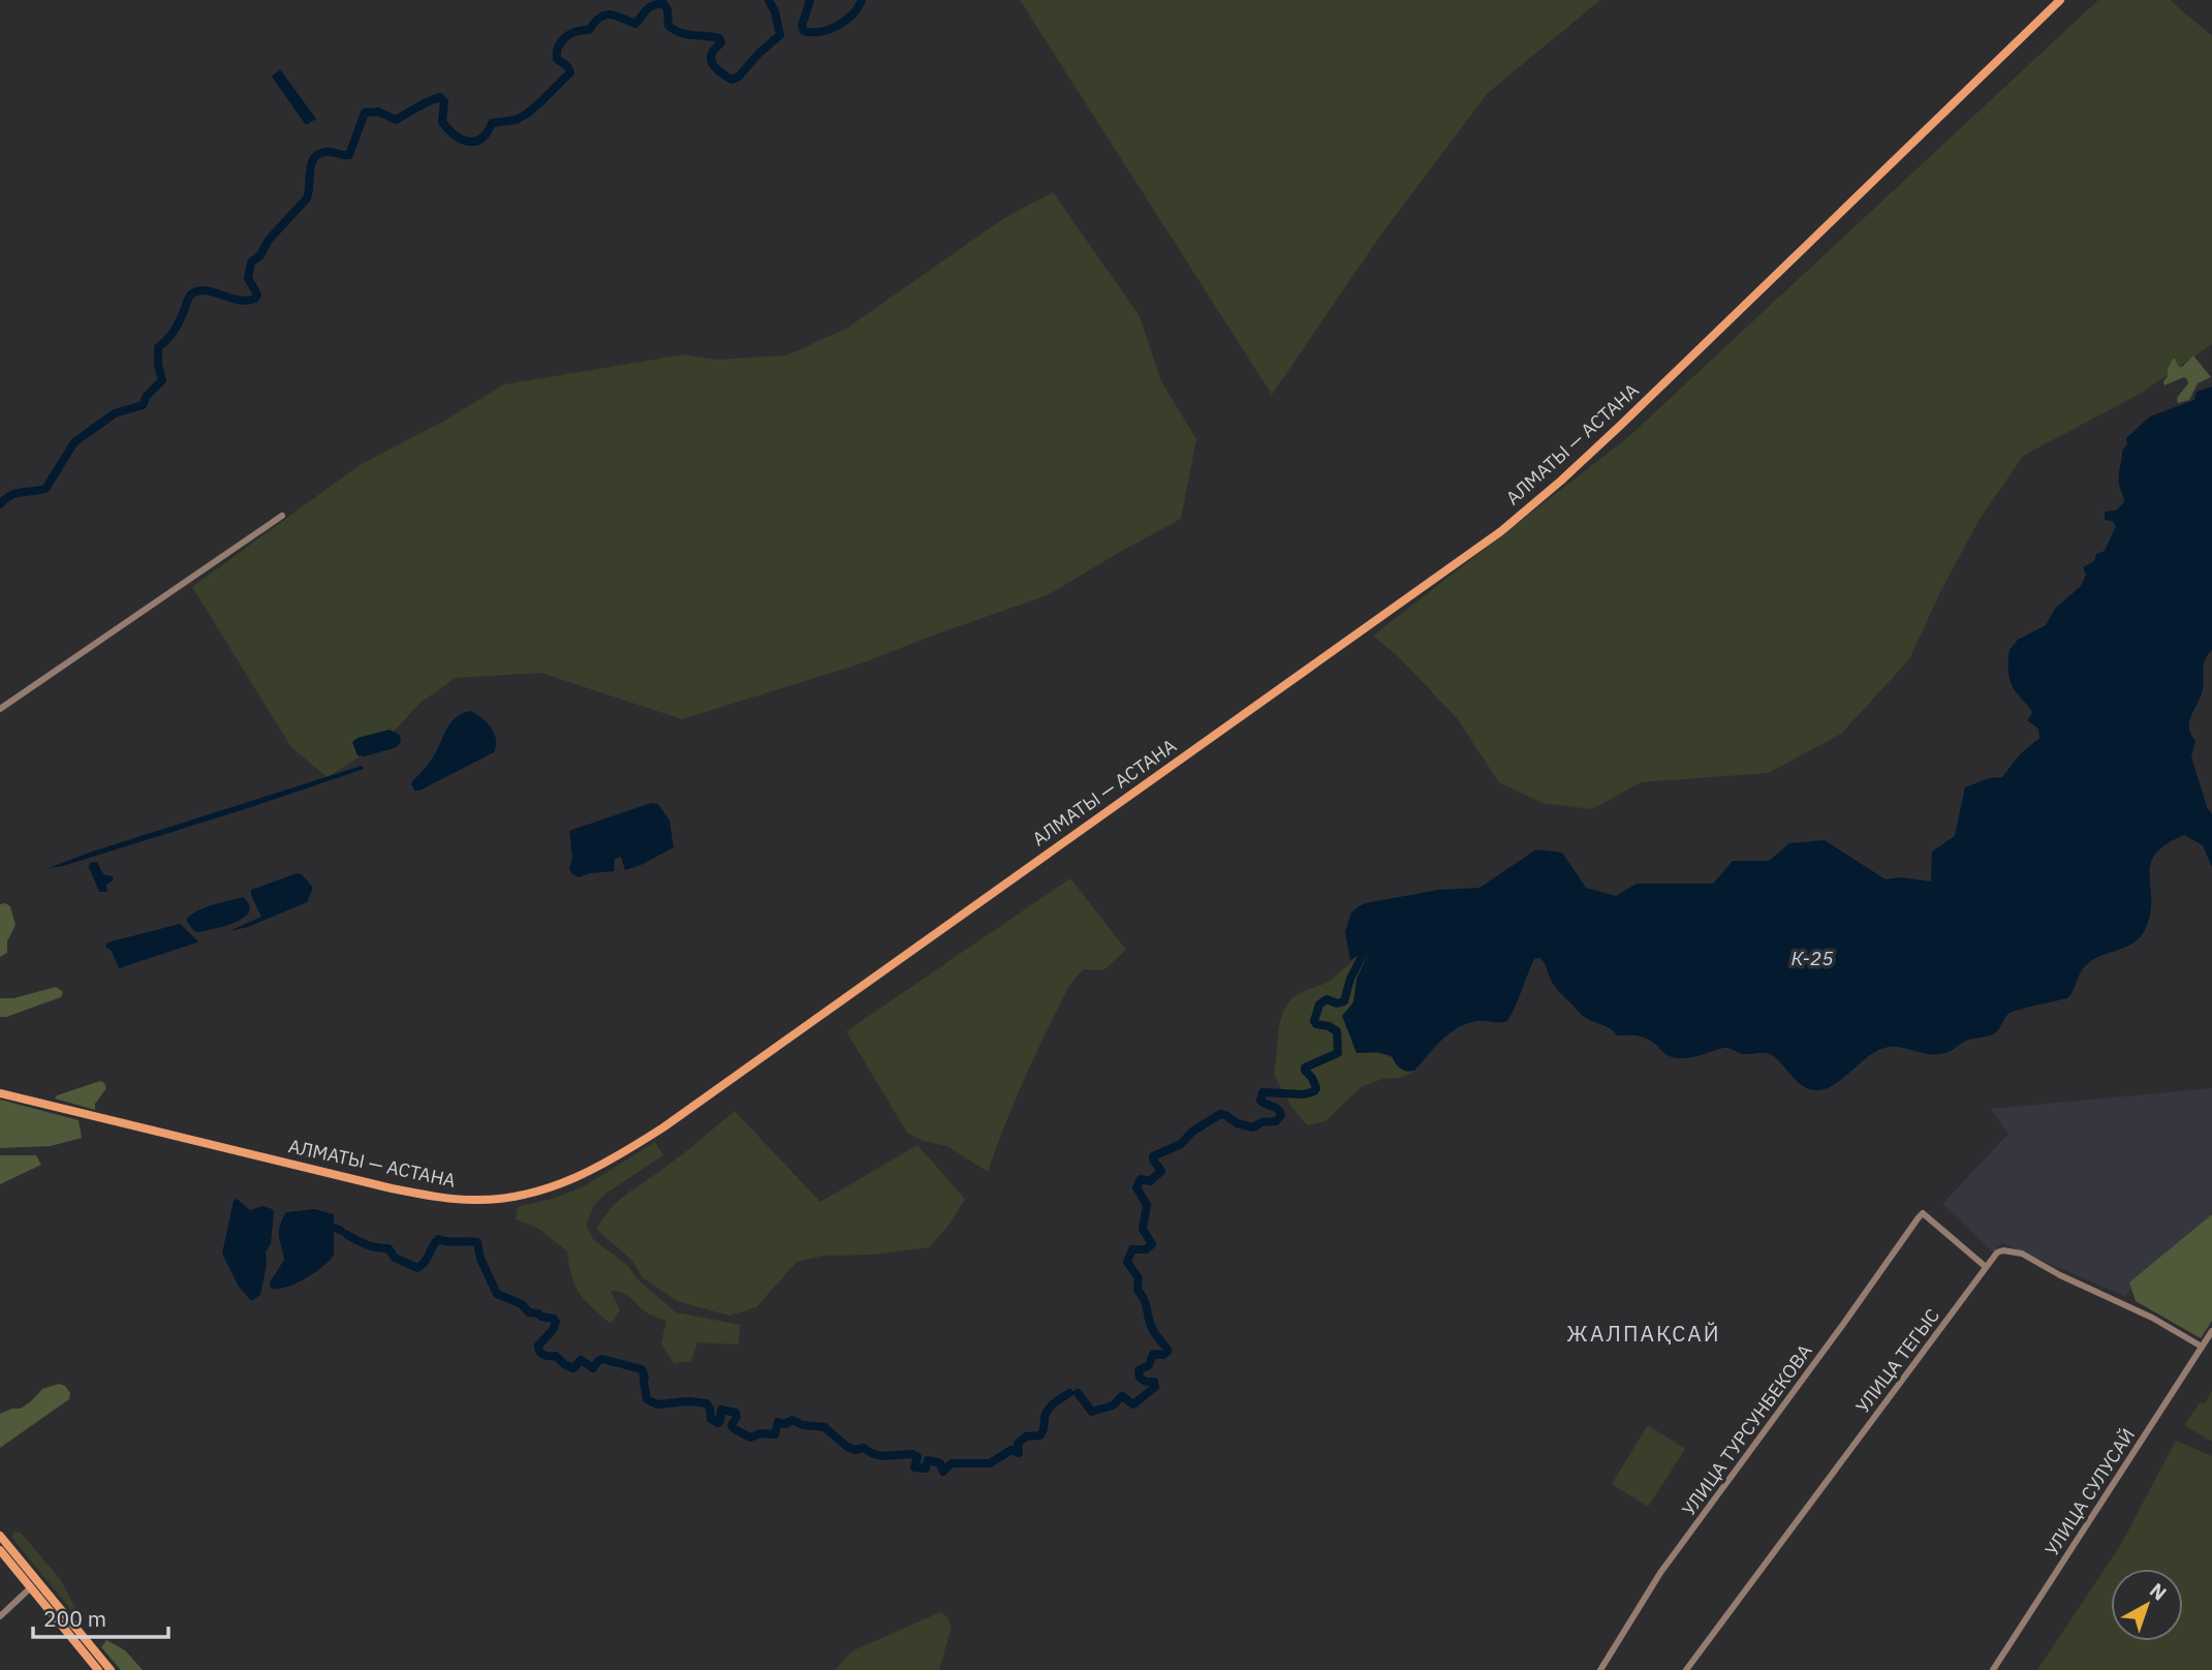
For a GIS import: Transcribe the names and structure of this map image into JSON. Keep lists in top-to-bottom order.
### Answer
{
  "streets": {
    "highway": ["АЛМАТЫ — АСТАНА"],
    "street": ["УЛИЦА ТЕГЫС", "УЛИЦА ТУРСУНБЕКОВА", "УЛИЦА СУЛУСАЙ"]
  },
  "crossings": [
    ["УЛИЦА ТЕГЫС", "УЛИЦА ТУРСУНБЕКОВА"],
    ["УЛИЦА ТЕГЫС", "УЛИЦА СУЛУСАЙ"]
  ],
  "districts": ["ЖАЛПАҚСАЙ"],
  "water": ["К-25"],
  "scale_bar": "200 m",
  "north": "top right"
}
